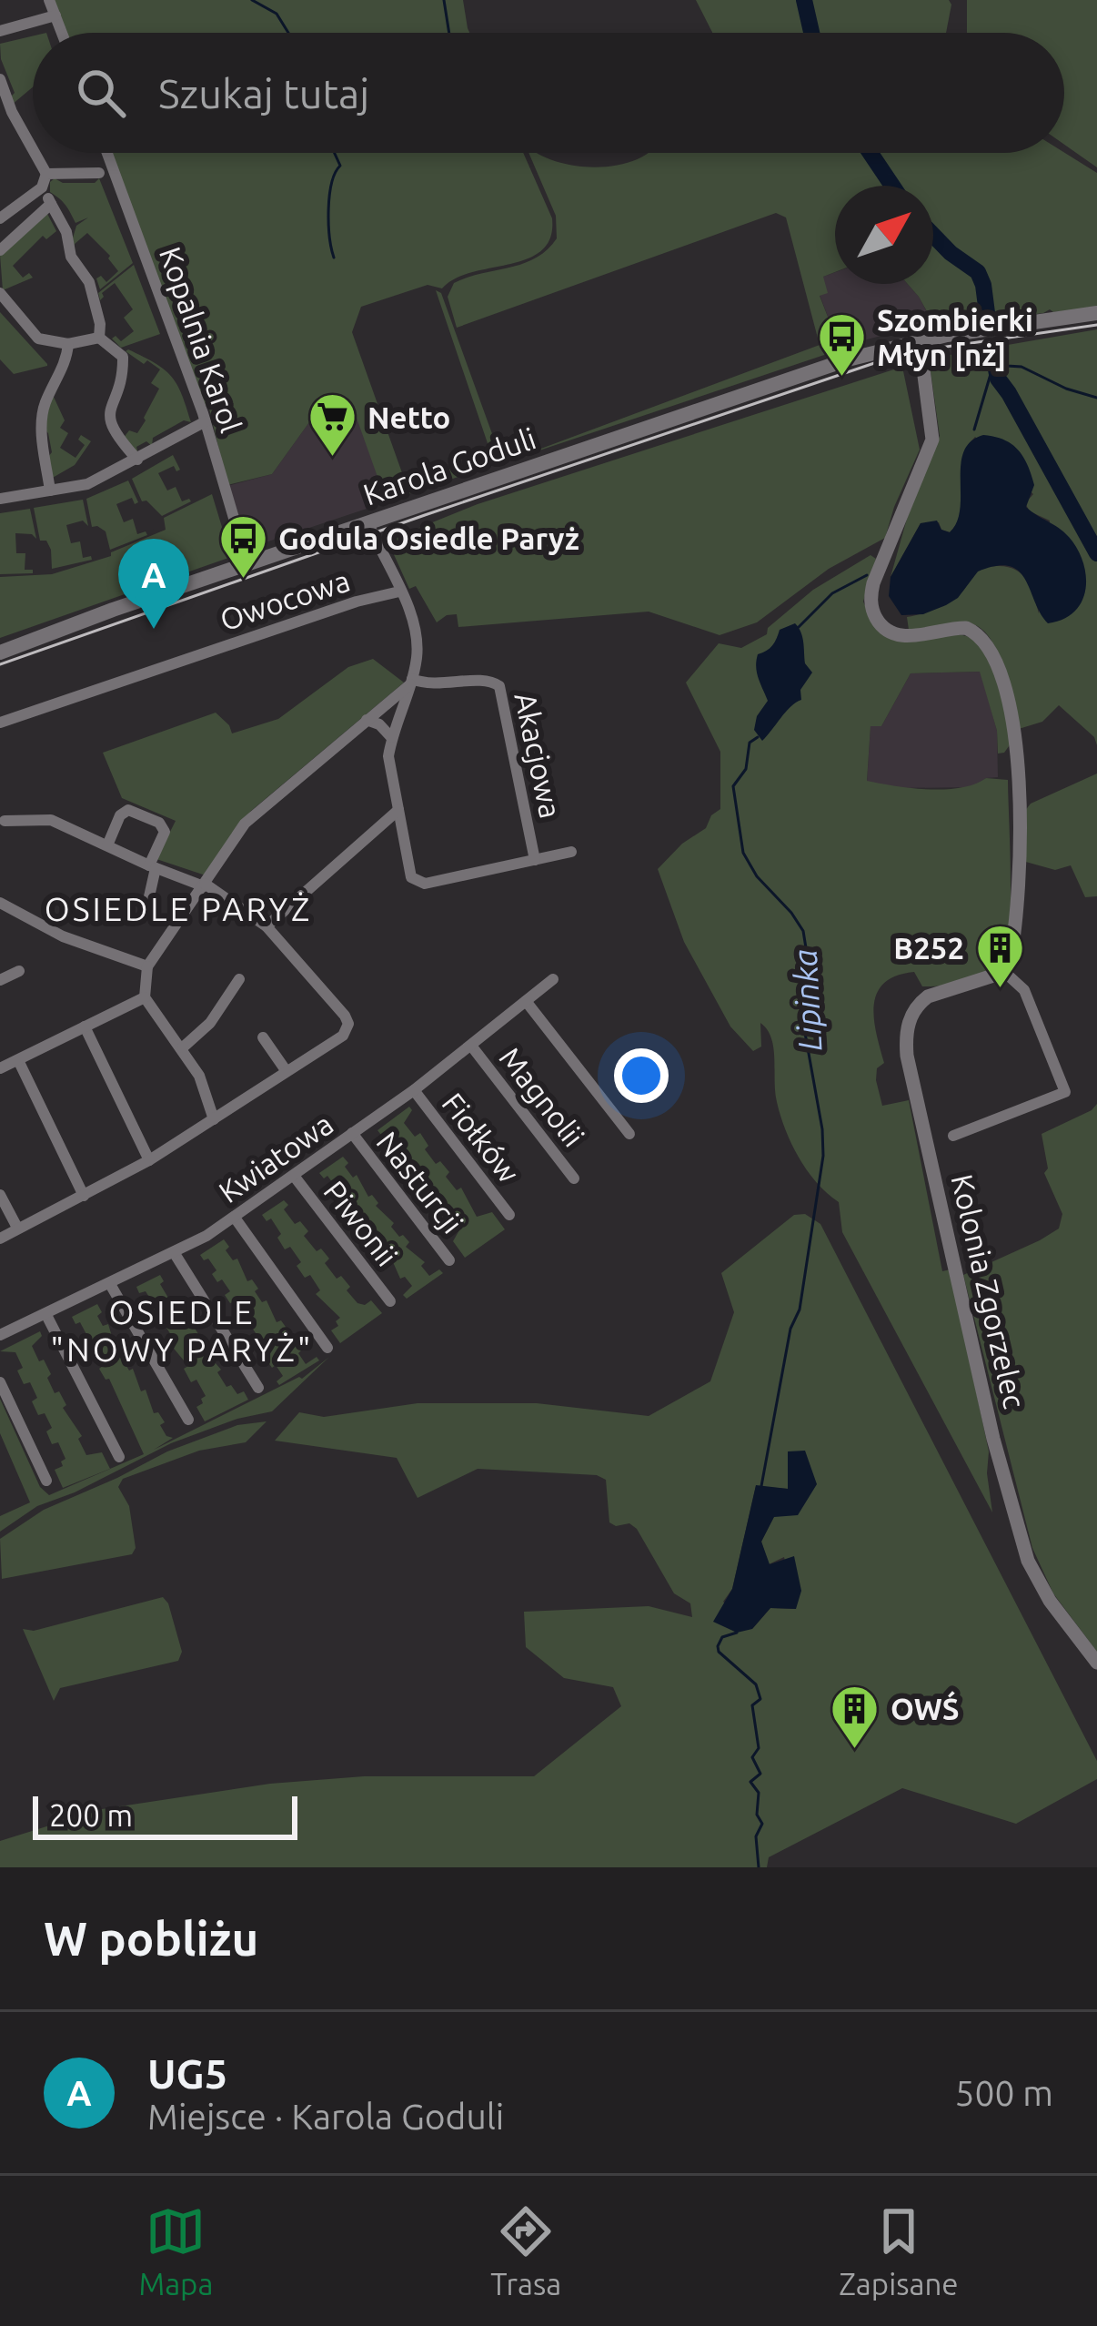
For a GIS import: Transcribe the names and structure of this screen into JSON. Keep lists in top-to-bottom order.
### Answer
{
  "streets": {
    "main road": ["Karola Goduli"],
    "street": [
      "Kopalnia Karol",
      "Owocowa",
      "Akacjowa",
      "Magnolii",
      "Fiołków",
      "Kwiatowa",
      "Nasturcji",
      "Piwonii",
      "Kolonia Zgorzelec"
    ]
  },
  "crossings": [
    ["Kopalnia Karol", "Karola Goduli"],
    ["Karola Goduli", "Akacjowa"],
    ["Owocowa", "Akacjowa"],
    ["Magnolii", "Kwiatowa"],
    ["Fiołków", "Kwiatowa"],
    ["Kwiatowa", "Nasturcji"],
    ["Kwiatowa", "Piwonii"]
  ],
  "districts": ["OSIEDLE PARYŻ", "OSIEDLE \"NOWY PARYŻ\""],
  "water": ["Lipinka"],
  "places": {
    "bus stop": ["Szombierki Młyn [nż]", "Godula Osiedle Paryż"],
    "supermarket": ["Netto"],
    "building": ["B252", "OWŚ"]
  },
  "scale_bar": "200 m",
  "north": "top right",
  "page": {
    "search": "Szukaj tutaj",
    "pins": "A",
    "scale": "200 m",
    "heading": "W pobliżu",
    "list": [
      {
        "mark": "A",
        "name": "UG5",
        "note": "Miejsce · Karola Goduli",
        "value": "500 m"
      }
    ],
    "nav": ["Mapa", "Trasa", "Zapisane"]
  }
}
